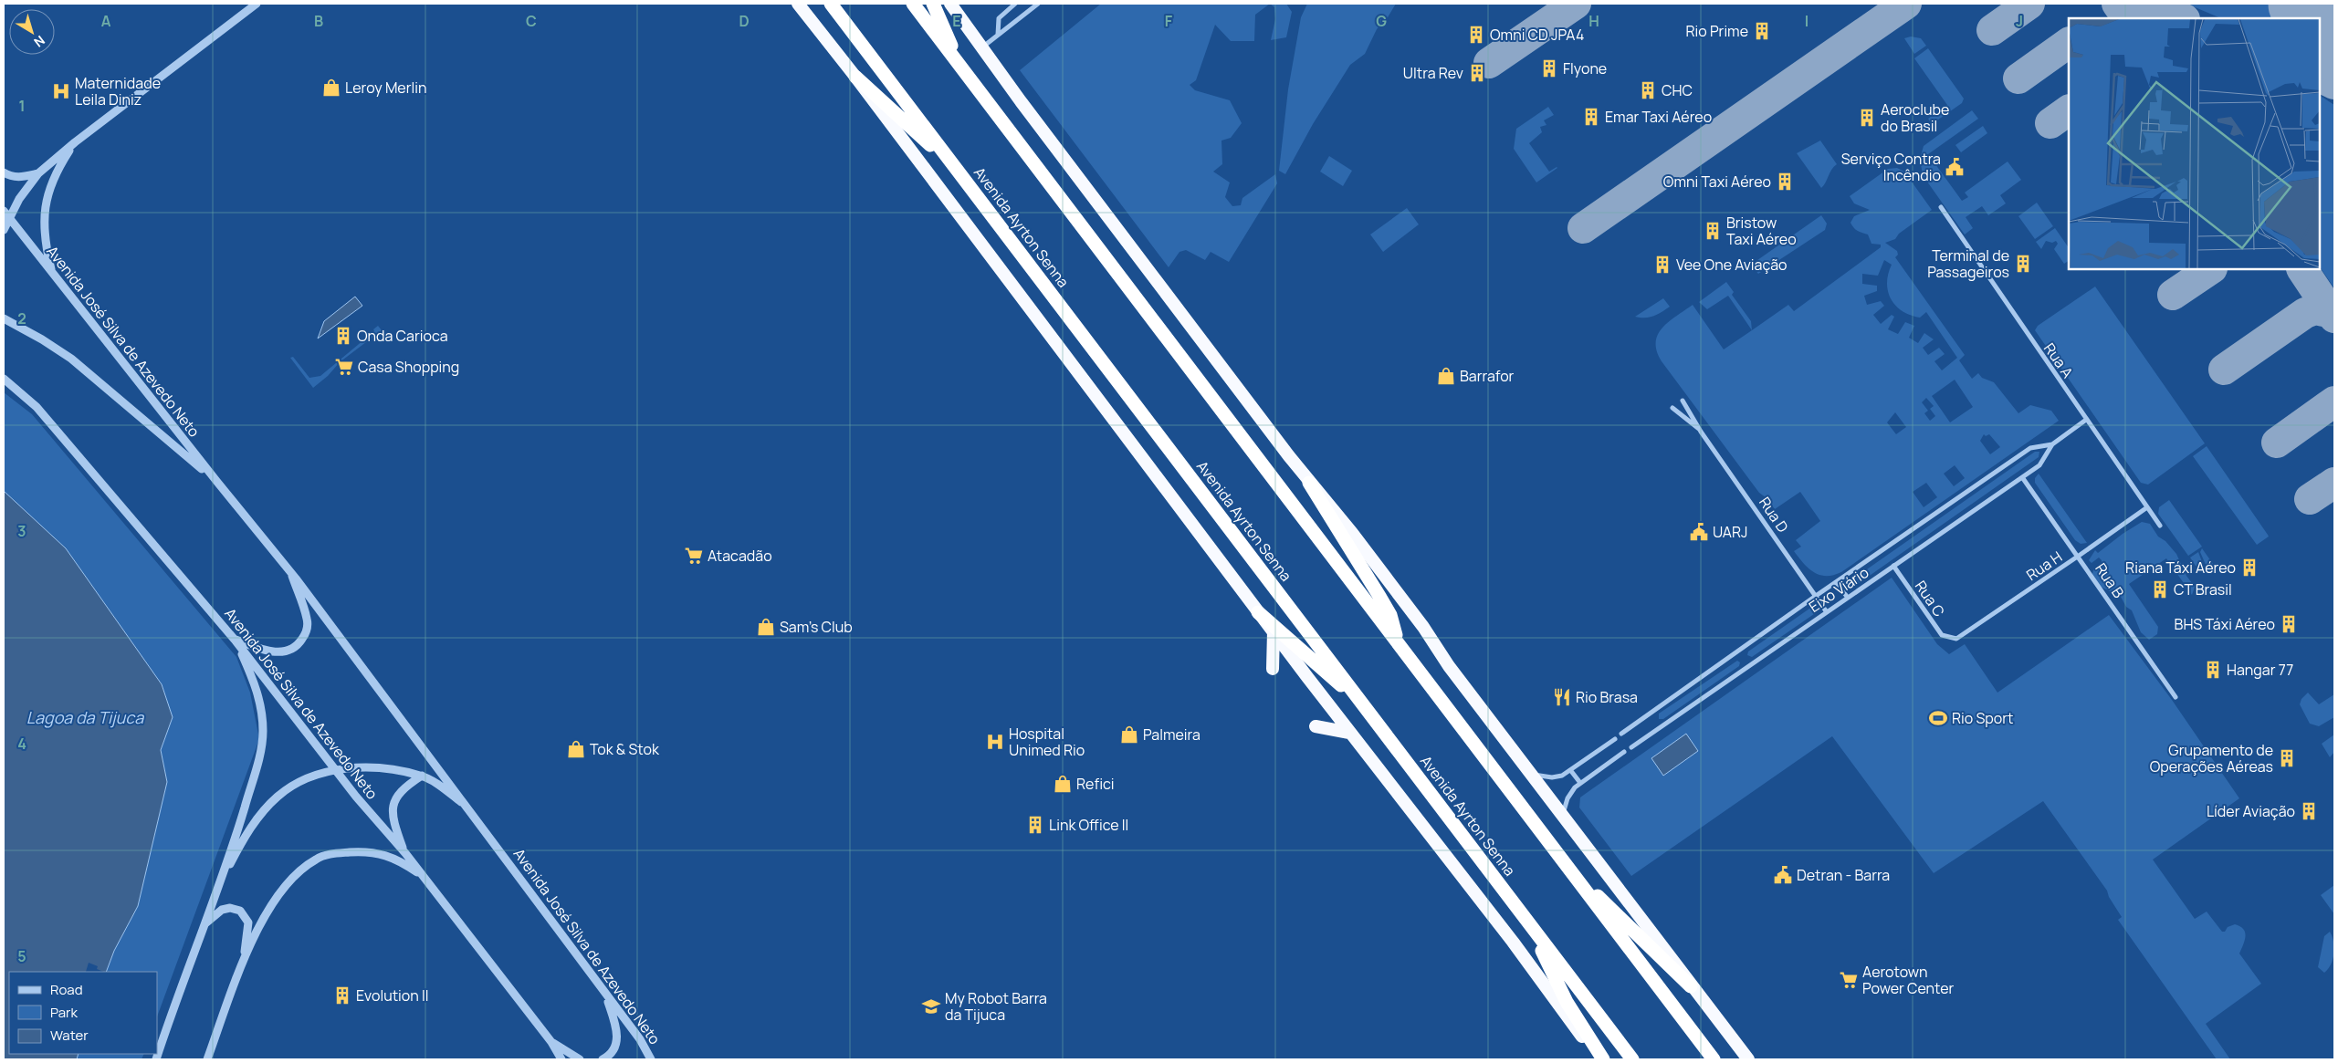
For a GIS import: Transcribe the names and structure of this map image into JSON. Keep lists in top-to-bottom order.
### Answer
{
  "streets": {
    "highway": ["Avenida Ayrton Senna"],
    "street": [
      "Avenida José Silva de Azevedo Neto",
      "Rua A",
      "Rua D",
      "Rua H",
      "Rua B",
      "Eixo Viário",
      "Rua C"
    ]
  },
  "crossings": [
    ["Rua A", "Rua H"],
    ["Rua A", "Eixo Viário"],
    ["Rua D", "Eixo Viário"],
    ["Rua H", "Rua B"],
    ["Rua H", "Rua C"],
    ["Rua B", "Eixo Viário"],
    ["Eixo Viário", "Rua C"]
  ],
  "water": ["Lagoa da Tijuca"],
  "places": {
    "building": [
      "Rio Prime",
      "Omni CD JPA4",
      "Flyone",
      "Ultra Rev",
      "CHC",
      "Emar Taxi Aéreo",
      "Aeroclube do Brasil",
      "Omni Taxi Aéreo",
      "Bristow Taxi Aéreo",
      "Terminal de Passageiros",
      "Vee One Aviação",
      "Onda Carioca",
      "Riana Táxi Aéreo",
      "CT Brasil",
      "BHS Táxi Aéreo",
      "Hangar 77",
      "Grupamento de Operações Aéreas",
      "Líder Aviação",
      "Link Office II",
      "Evolution II"
    ],
    "shop": [
      "Leroy Merlin",
      "Barrafor",
      "Sam's Club",
      "Palmeira",
      "Tok & Stok",
      "Refici"
    ],
    "hospital": ["Maternidade Leila Diniz", "Hospital Unimed Rio"],
    "public building": ["Serviço Contra Incêndio", "UARJ", "Detran - Barra"],
    "supermarket": ["Casa Shopping", "Atacadão", "Aerotown Power Center"],
    "restaurant": ["Rio Brasa"],
    "sports": ["Rio Sport"],
    "school or university": ["My Robot Barra da Tijuca"]
  },
  "legend": ["Road", "Park", "Water"],
  "north": "bottom right",
  "grid": {
    "columns": [
      "A",
      "B",
      "C",
      "D",
      "E",
      "F",
      "G",
      "H",
      "I",
      "J"
    ],
    "rows": [
      "1",
      "2",
      "3",
      "4",
      "5"
    ]
  }
}
